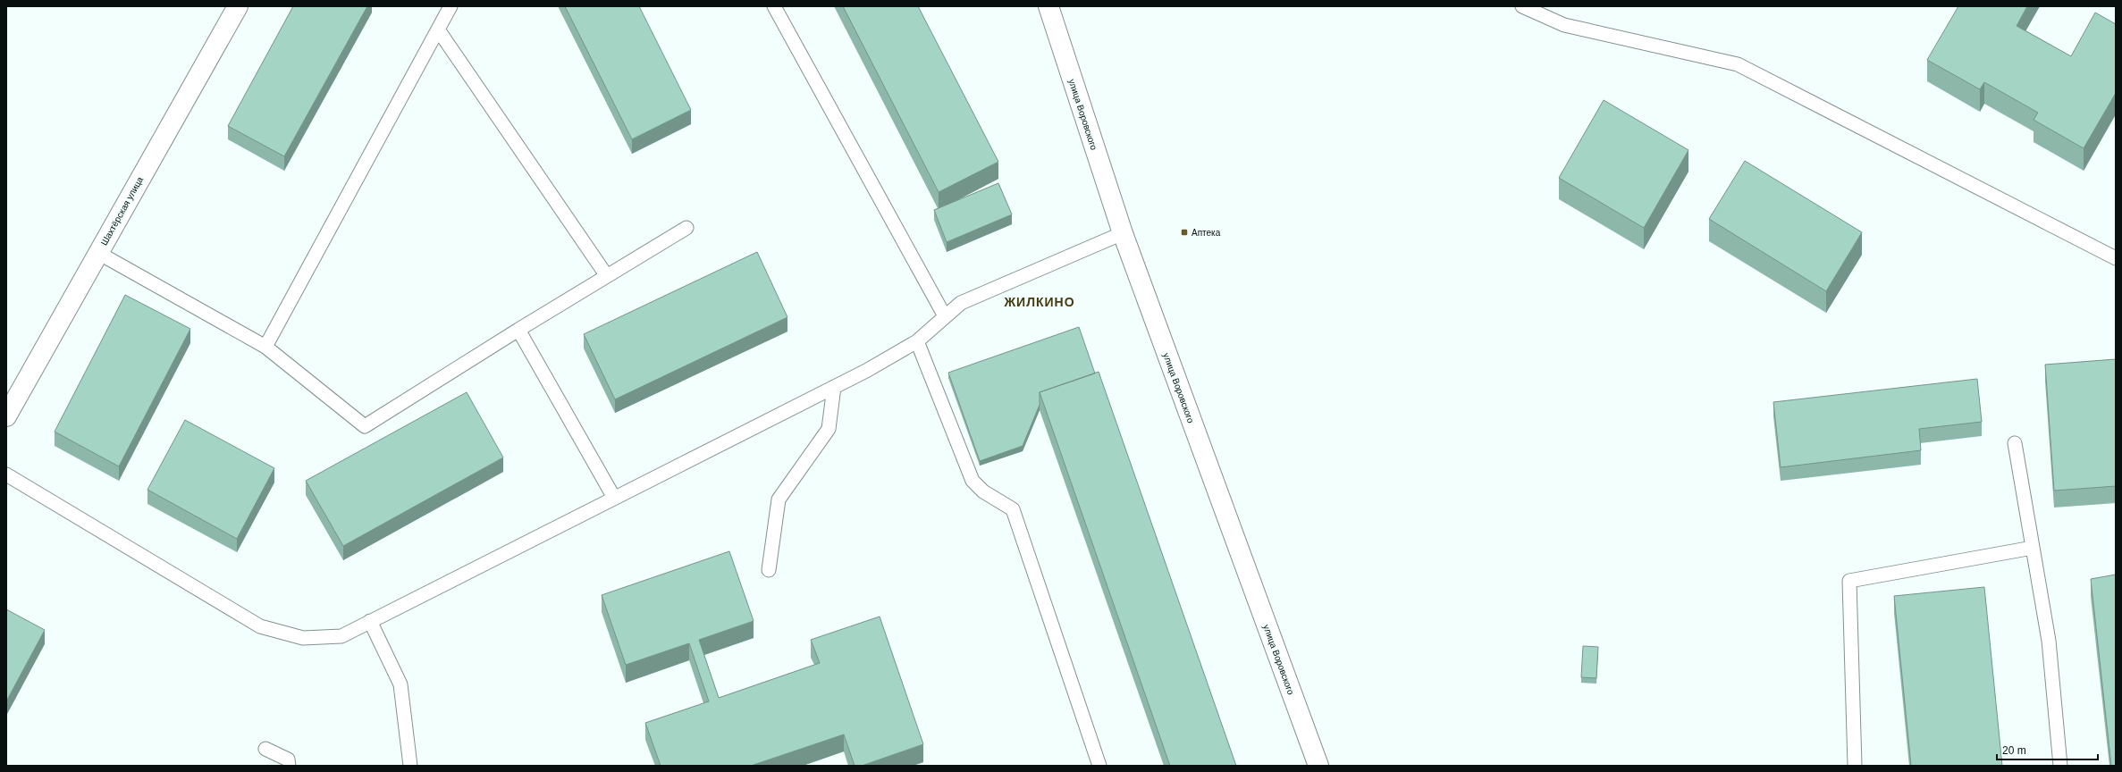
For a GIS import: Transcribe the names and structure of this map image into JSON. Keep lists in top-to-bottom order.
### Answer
{
  "streets": {
    "street": ["улица Воровского", "Шахтёрская улица"]
  },
  "districts": ["ЖИЛКИНО"],
  "places": {
    "transit": ["Аптека"]
  },
  "scale_bar": "20 m"
}
